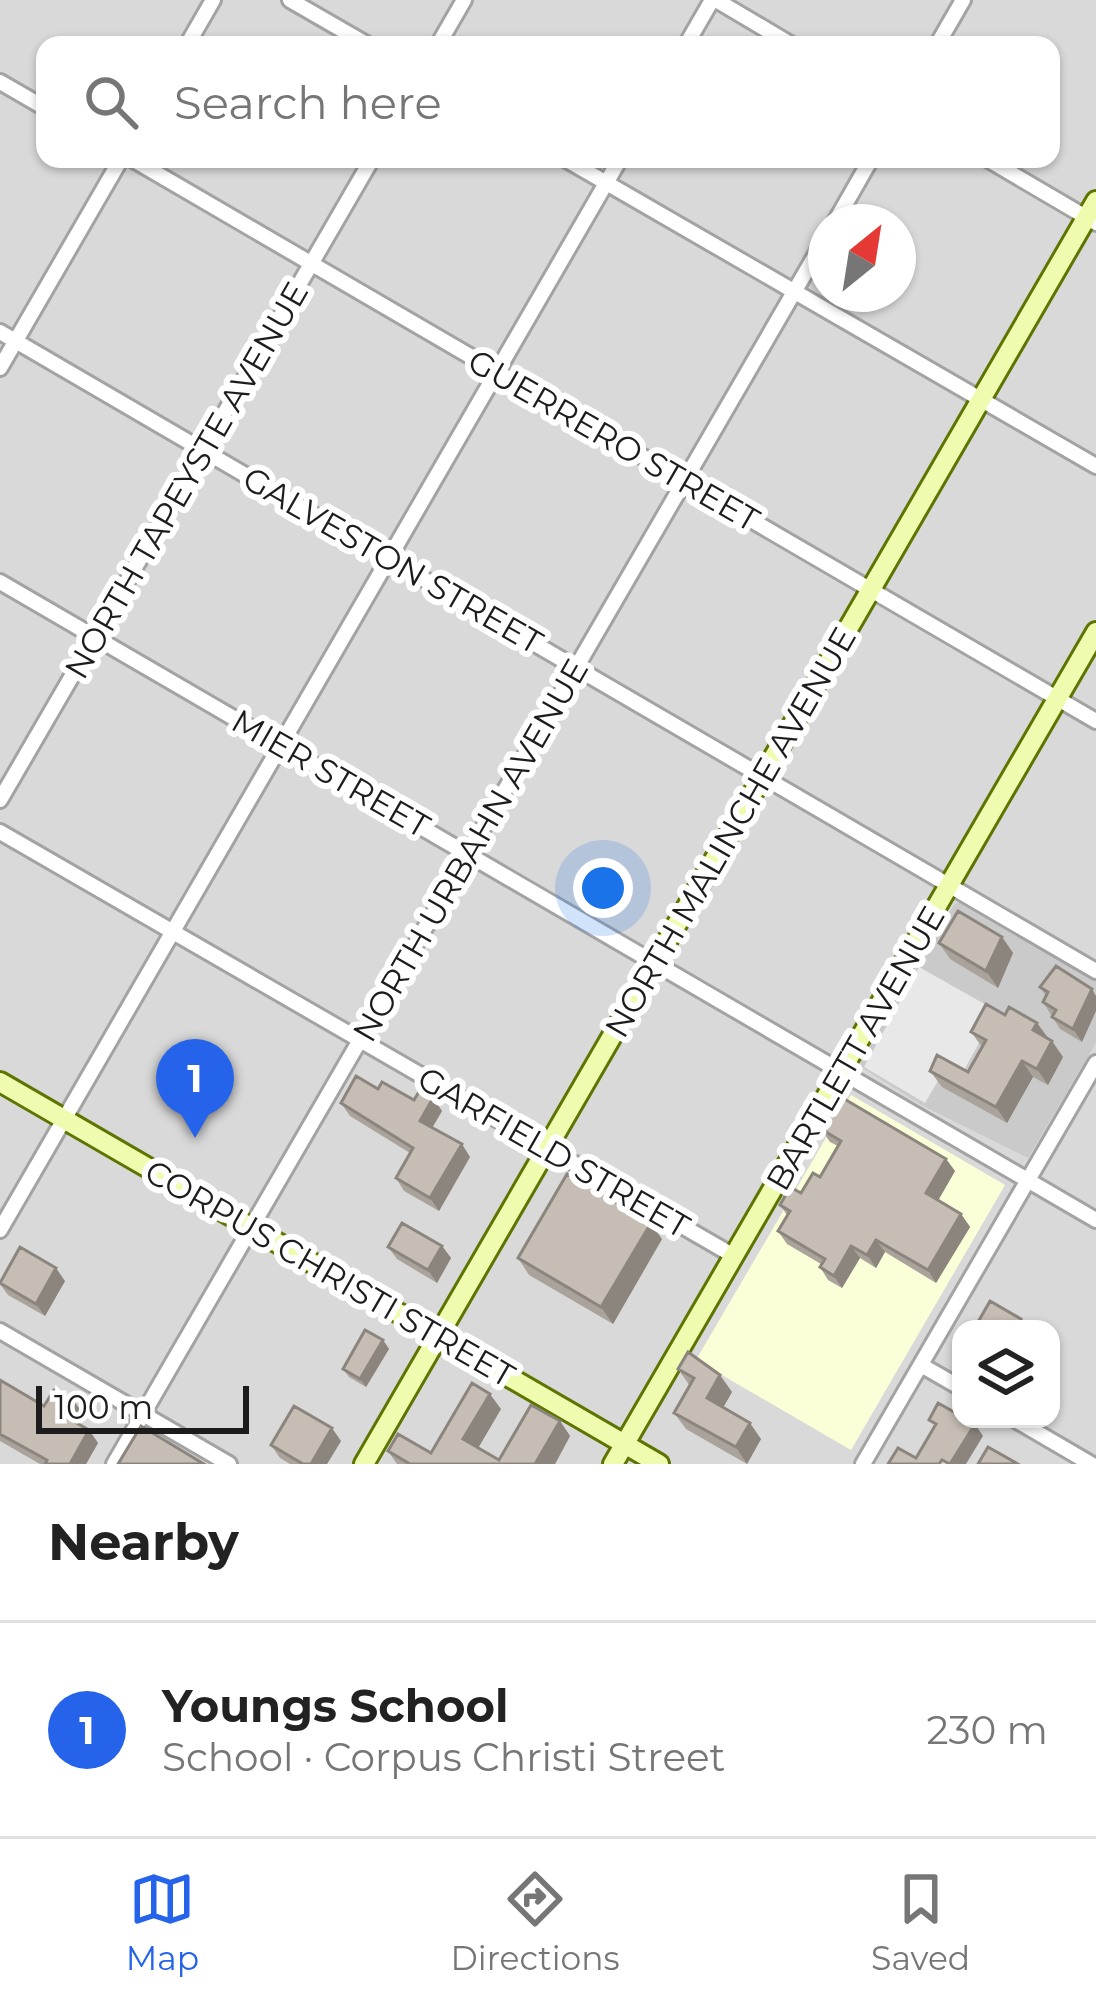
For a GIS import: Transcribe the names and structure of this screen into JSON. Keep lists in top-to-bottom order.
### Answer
{
  "streets": {
    "main road": ["NORTH MALINCHE AVENUE", "BARTLETT AVENUE", "CORPUS CHRISTI STREET"],
    "street": [
      "GUERRERO STREET",
      "NORTH TAPEYSTE AVENUE",
      "GALVESTON STREET",
      "MIER STREET",
      "NORTH URBAHN AVENUE",
      "GARFIELD STREET"
    ]
  },
  "crossings": [
    ["GUERRERO STREET", "NORTH TAPEYSTE AVENUE"],
    ["GUERRERO STREET", "NORTH MALINCHE AVENUE"],
    ["GUERRERO STREET", "NORTH URBAHN AVENUE"],
    ["GUERRERO STREET", "BARTLETT AVENUE"],
    ["NORTH TAPEYSTE AVENUE", "GALVESTON STREET"],
    ["NORTH TAPEYSTE AVENUE", "MIER STREET"],
    ["GALVESTON STREET", "NORTH MALINCHE AVENUE"],
    ["GALVESTON STREET", "NORTH URBAHN AVENUE"],
    ["GALVESTON STREET", "BARTLETT AVENUE"],
    ["MIER STREET", "NORTH MALINCHE AVENUE"],
    ["MIER STREET", "NORTH URBAHN AVENUE"],
    ["MIER STREET", "BARTLETT AVENUE"],
    ["NORTH MALINCHE AVENUE", "GARFIELD STREET"],
    ["NORTH MALINCHE AVENUE", "CORPUS CHRISTI STREET"],
    ["NORTH URBAHN AVENUE", "GARFIELD STREET"],
    ["NORTH URBAHN AVENUE", "CORPUS CHRISTI STREET"],
    ["BARTLETT AVENUE", "GARFIELD STREET"],
    ["BARTLETT AVENUE", "CORPUS CHRISTI STREET"]
  ],
  "scale_bar": "100 m",
  "north": "top right",
  "page": {
    "search": "Search here",
    "pins": "1",
    "scale": "100 m",
    "heading": "Nearby",
    "list": [
      {
        "mark": "1",
        "name": "Youngs School",
        "note": "School · Corpus Christi Street",
        "value": "230 m"
      }
    ],
    "nav": ["Map", "Directions", "Saved"]
  }
}
